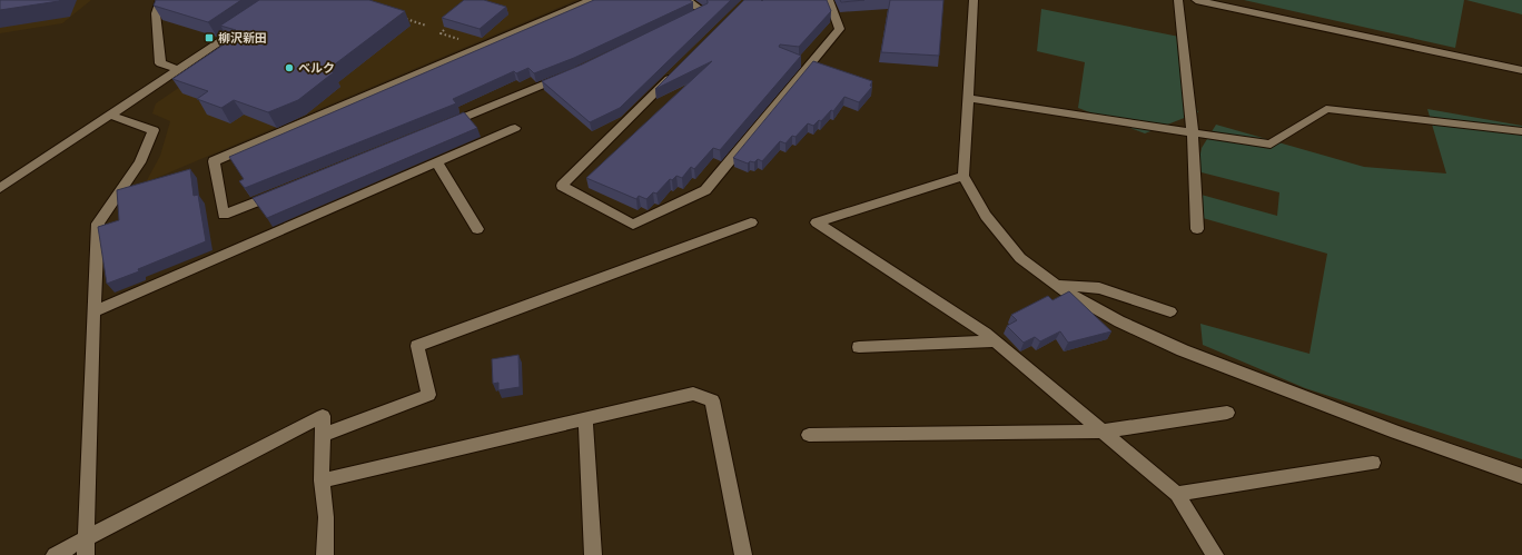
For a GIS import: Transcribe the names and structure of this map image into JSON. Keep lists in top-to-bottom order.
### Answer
{
  "places": {
    "transit": ["柳沢新田"],
    "other": ["ベルク"]
  }
}
